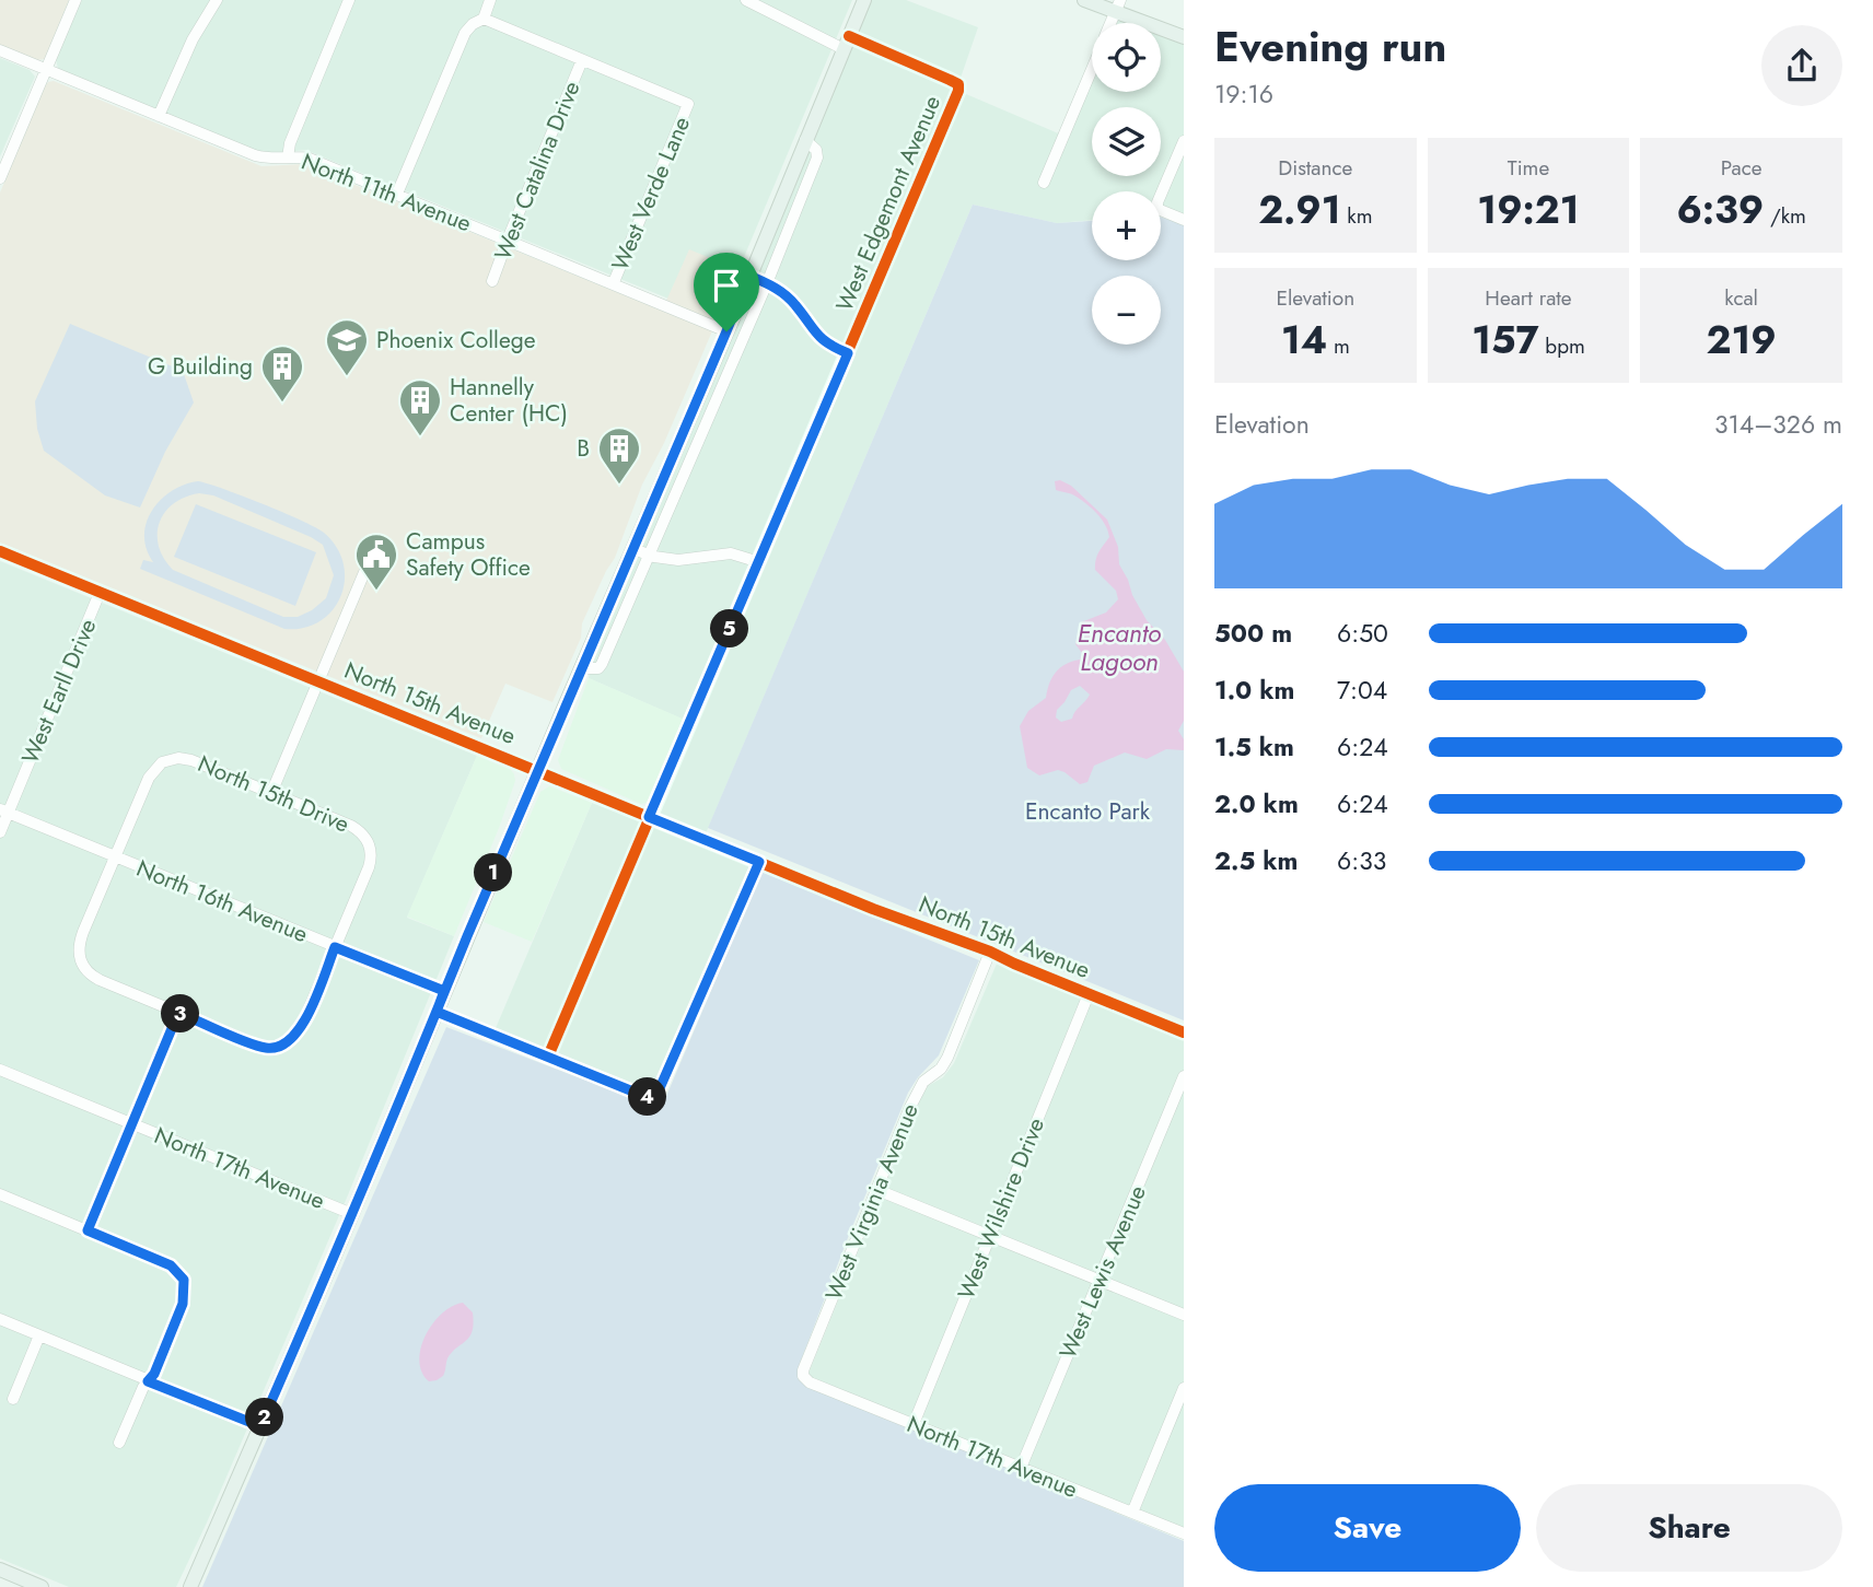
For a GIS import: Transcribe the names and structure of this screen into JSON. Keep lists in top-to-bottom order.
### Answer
{
  "streets": {
    "street": [
      "West Catalina Drive",
      "North 11th Avenue",
      "West Verde Lane",
      "West Edgemont Avenue",
      "West Earll Drive",
      "North 15th Avenue",
      "North 15th Drive",
      "North 16th Avenue",
      "North 17th Avenue",
      "West Virginia Avenue",
      "West Wilshire Drive",
      "West Lewis Avenue"
    ]
  },
  "crossings": [
    ["West Catalina Drive", "North 11th Avenue"],
    ["West Catalina Drive", "West Verde Lane"],
    ["North 11th Avenue", "West Verde Lane"],
    ["West Edgemont Avenue", "North 15th Avenue"],
    ["West Earll Drive", "North 15th Avenue"],
    ["West Earll Drive", "North 16th Avenue"],
    ["North 15th Avenue", "West Virginia Avenue"],
    ["North 15th Avenue", "West Wilshire Drive"],
    ["North 15th Drive", "North 16th Avenue"],
    ["North 17th Avenue", "West Virginia Avenue"],
    ["North 17th Avenue", "West Wilshire Drive"],
    ["North 17th Avenue", "West Lewis Avenue"]
  ],
  "water": ["Encanto Lagoon"],
  "parks": ["Encanto Park"],
  "places": {
    "school or university": ["Phoenix College"],
    "building": ["G Building", "Hannelly Center (HC)", "B"],
    "public building": ["Campus Safety Office"]
  },
  "page": {
    "heading": ["Evening run", "19:16"],
    "map_buttons": ["+", "−"],
    "stats": [
      ["Distance", "2.91 km"],
      ["Time", "19:21"],
      ["Pace", "6:39 /km"],
      ["Elevation", "14 m"],
      ["Heart rate", "157 bpm"],
      ["kcal", "219"]
    ],
    "chart": ["Elevation", "314–326 m"],
    "list": [
      {
        "name": "500 m",
        "note": "6:50"
      },
      {
        "name": "1.0 km",
        "note": "7:04"
      },
      {
        "name": "1.5 km",
        "note": "6:24"
      },
      {
        "name": "2.0 km",
        "note": "6:24"
      },
      {
        "name": "2.5 km",
        "note": "6:33"
      }
    ],
    "pins": [
      "5",
      "1",
      "3",
      "4",
      "2"
    ],
    "buttons": ["Save", "Share"]
  }
}
